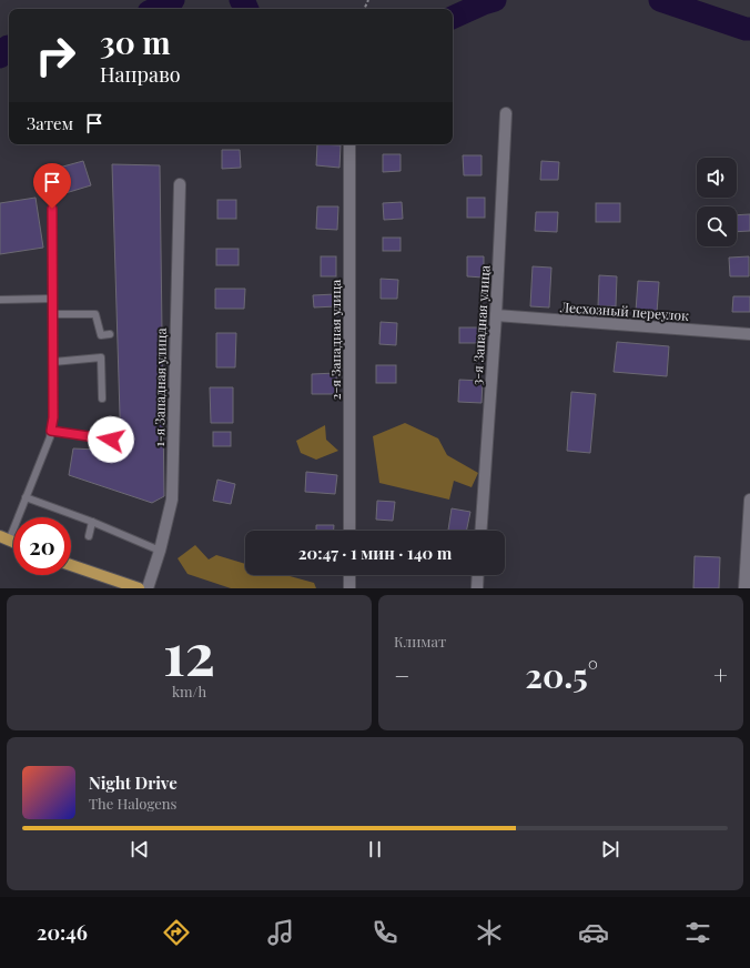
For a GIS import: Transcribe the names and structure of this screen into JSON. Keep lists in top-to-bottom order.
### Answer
{
  "streets": {
    "street": [
      "Лесхозный переулок",
      "3-я Западная улица",
      "2-я Западная улица",
      "1-я Западная улица"
    ]
  },
  "crossings": [
    ["Лесхозный переулок", "3-я Западная улица"]
  ],
  "page": {
    "turn": ["30 m", "Направо"],
    "then": "Затем",
    "limit": "20",
    "trip": "20:47 · 1 мин · 140 m",
    "tile": [
      ["12", "km/h"],
      "Климат"
    ],
    "heat": ["−", "20.5°", "+"],
    "song": ["Night Drive", "The Halogens"],
    "tabs": "20:46"
  }
}
